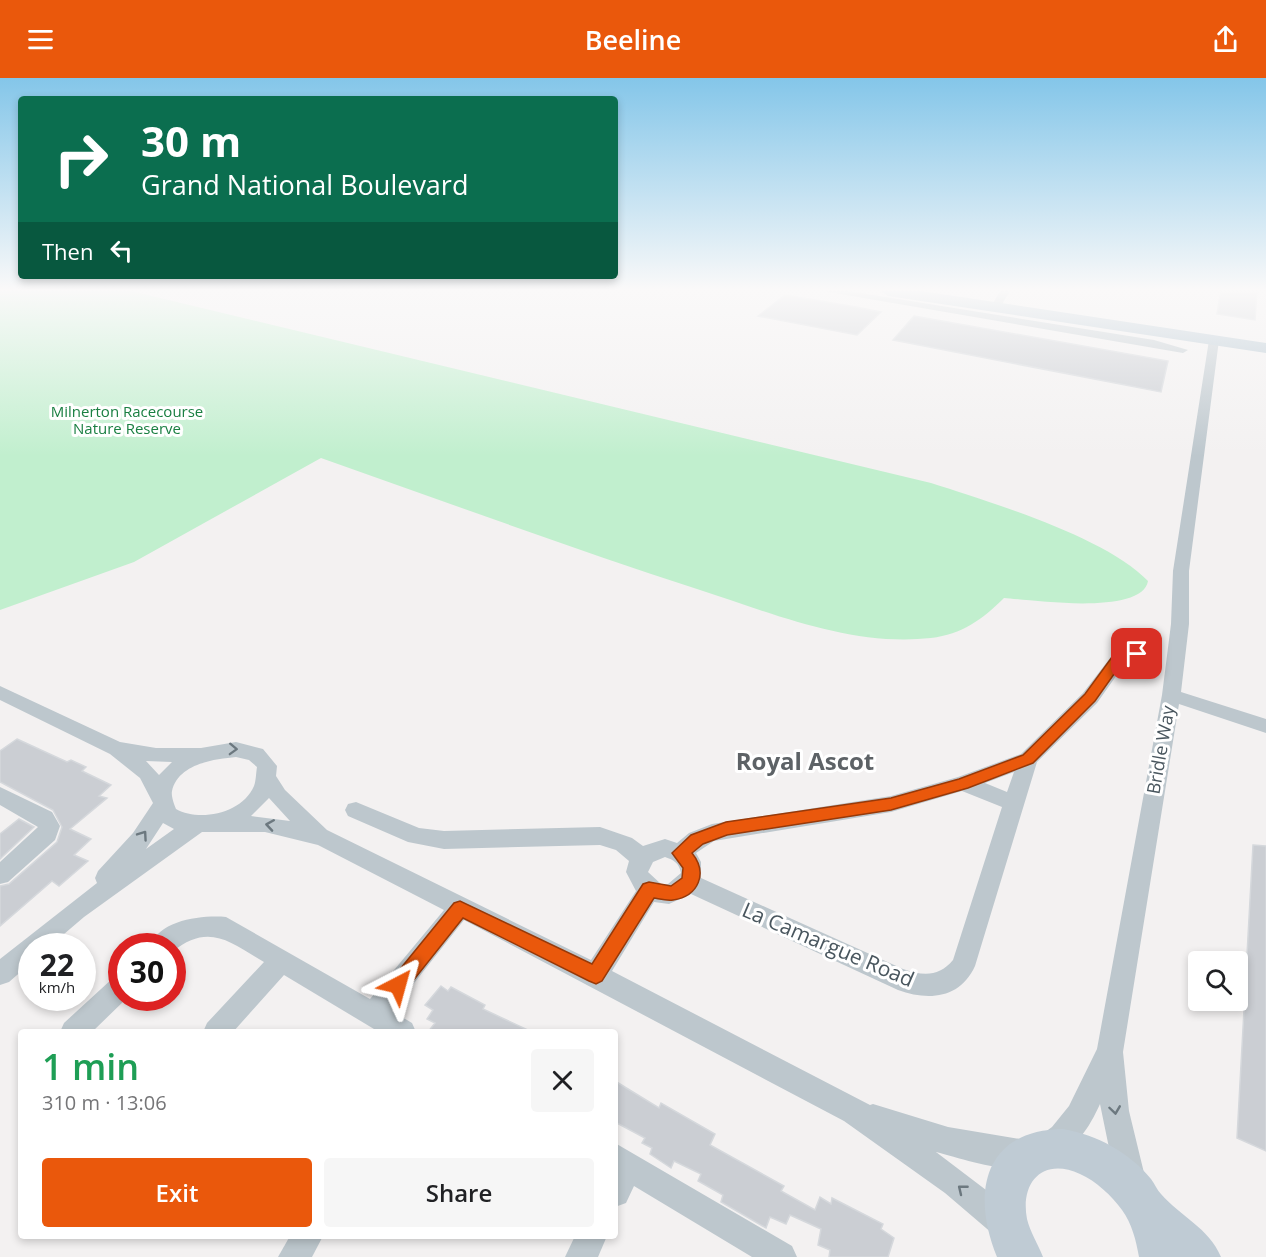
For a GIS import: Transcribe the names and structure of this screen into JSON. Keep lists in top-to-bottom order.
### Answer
{
  "streets": {
    "street": ["Bridle Way", "La Camargue Road"]
  },
  "districts": ["Royal Ascot"],
  "parks": ["Milnerton Racecourse Nature Reserve"],
  "page": {
    "header": "Beeline",
    "turn": ["30 m", "Grand National Boulevard"],
    "then": "Then",
    "speed": "22 km/h",
    "limit": "30",
    "heading": ["1 min", "310 m · 13:06"],
    "buttons": ["Exit", "Share"]
  }
}
